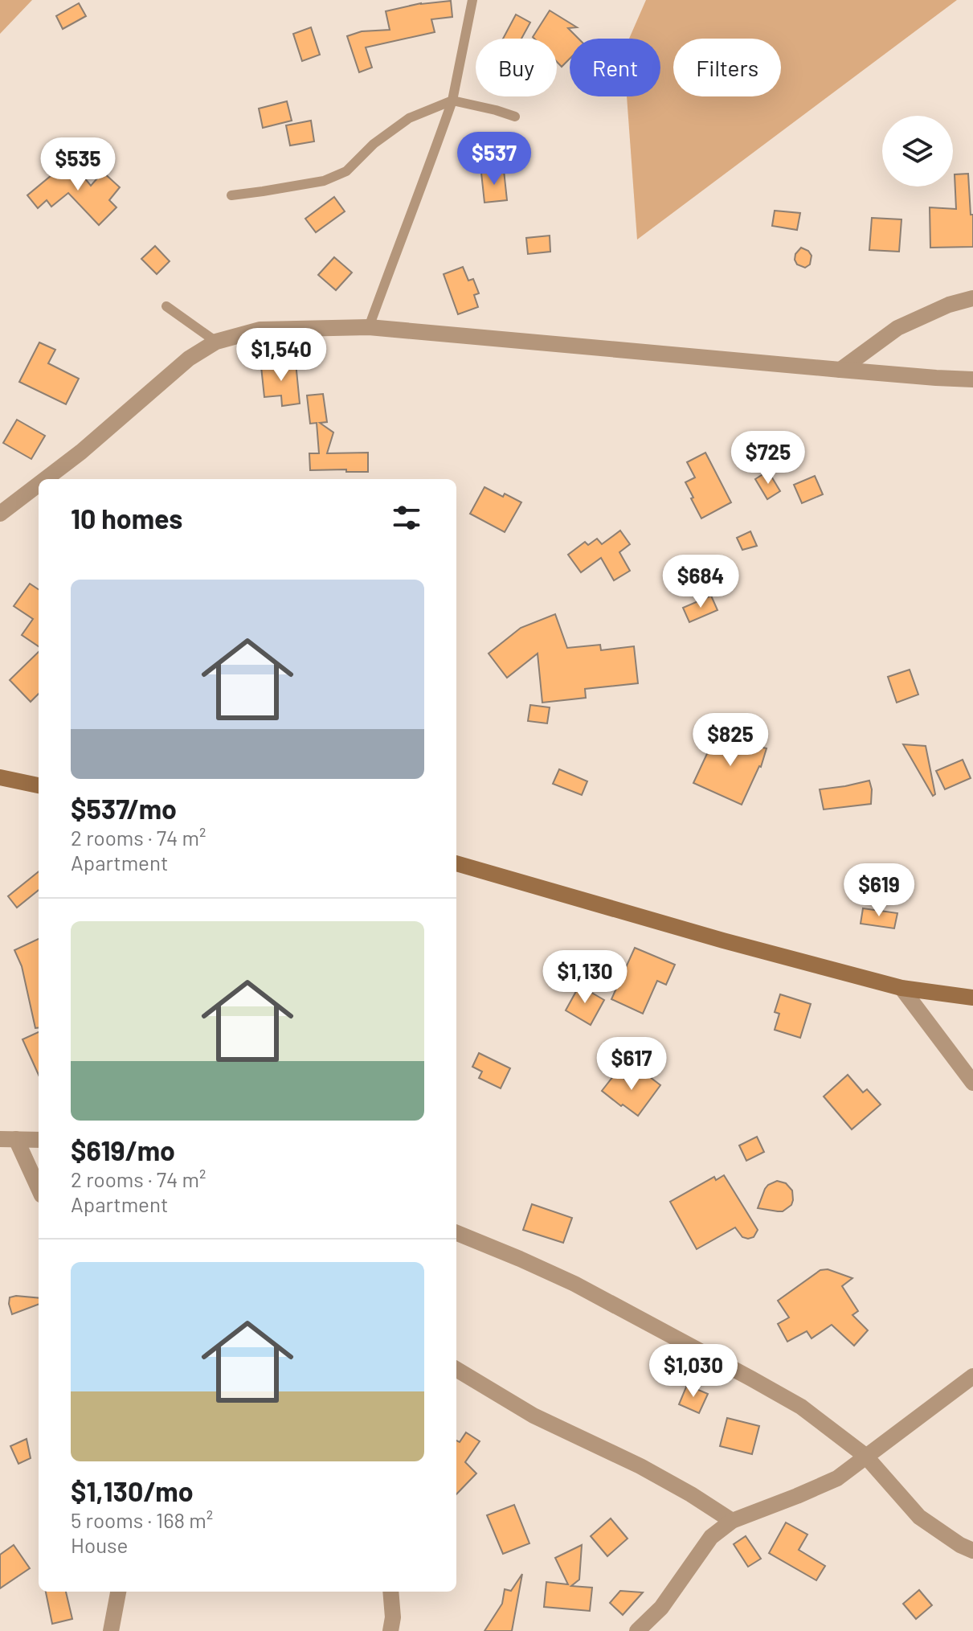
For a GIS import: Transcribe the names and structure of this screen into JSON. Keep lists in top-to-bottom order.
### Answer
{
  "page": {
    "chip": ["Buy", "Rent", "Filters"],
    "price": [
      "$537",
      "$535",
      "$1,540",
      "$725",
      "$684",
      "$825",
      "$619",
      "$1,130",
      "$617",
      "$1,030"
    ],
    "heading": "10 homes",
    "list": [
      {
        "name": "$537/mo",
        "note": "2 rooms · 74 m² · Apartment"
      },
      {
        "name": "$619/mo",
        "note": "2 rooms · 74 m² · Apartment"
      },
      {
        "name": "$1,130/mo",
        "note": "5 rooms · 168 m² · House"
      }
    ]
  }
}
